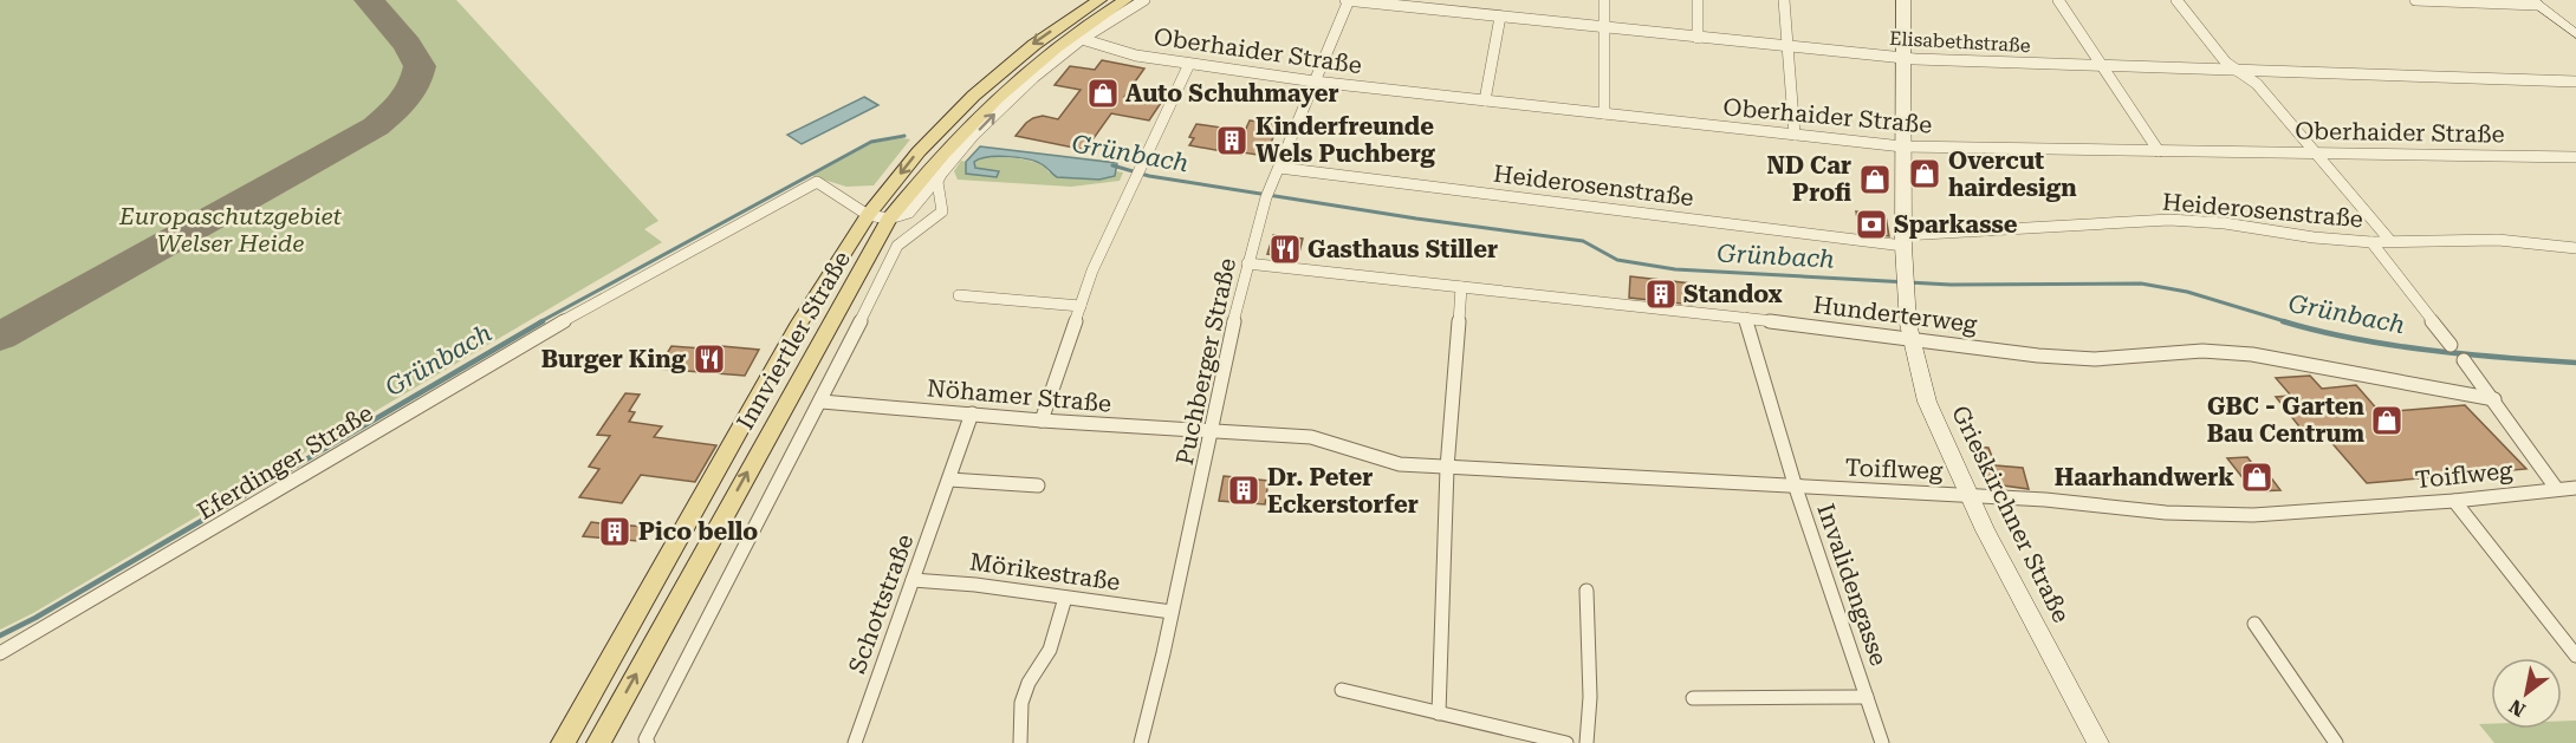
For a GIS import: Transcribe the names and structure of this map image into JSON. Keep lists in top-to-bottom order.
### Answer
{
  "streets": {
    "main road": ["Innviertler Straße", "Grieskirchner Straße"],
    "street": [
      "Elisabethstraße",
      "Oberhaider Straße",
      "Heiderosenstraße",
      "Hunderterweg",
      "Puchberger Straße",
      "Nöhamer Straße",
      "Eferdinger Straße",
      "Toiflweg",
      "Mörikestraße",
      "Invalidengasse",
      "Schottstraße"
    ]
  },
  "crossings": [
    ["Elisabethstraße", "Puchberger Straße"],
    ["Elisabethstraße", "Grieskirchner Straße"],
    ["Oberhaider Straße", "Puchberger Straße"],
    ["Oberhaider Straße", "Grieskirchner Straße"],
    ["Heiderosenstraße", "Puchberger Straße"],
    ["Heiderosenstraße", "Grieskirchner Straße"],
    ["Hunderterweg", "Puchberger Straße"],
    ["Hunderterweg", "Grieskirchner Straße"],
    ["Hunderterweg", "Invalidengasse"],
    ["Innviertler Straße", "Eferdinger Straße"],
    ["Puchberger Straße", "Nöhamer Straße"],
    ["Puchberger Straße", "Toiflweg"],
    ["Puchberger Straße", "Mörikestraße"],
    ["Nöhamer Straße", "Toiflweg"],
    ["Nöhamer Straße", "Schottstraße"],
    ["Toiflweg", "Grieskirchner Straße"],
    ["Toiflweg", "Invalidengasse"],
    ["Mörikestraße", "Schottstraße"]
  ],
  "water": ["Grünbach"],
  "parks": ["Europaschutzgebiet Welser Heide"],
  "places": {
    "shop": [
      "Auto Schuhmayer",
      "Overcut hairdesign",
      "ND Car Profi",
      "GBC - Garten Bau Centrum",
      "Haarhandwerk"
    ],
    "building": [
      "Kinderfreunde Wels Puchberg",
      "Standox",
      "Dr. Peter Eckerstorfer",
      "Pico bello"
    ],
    "bank": ["Sparkasse"],
    "restaurant": ["Gasthaus Stiller", "Burger King"]
  },
  "north": "bottom left"
}
